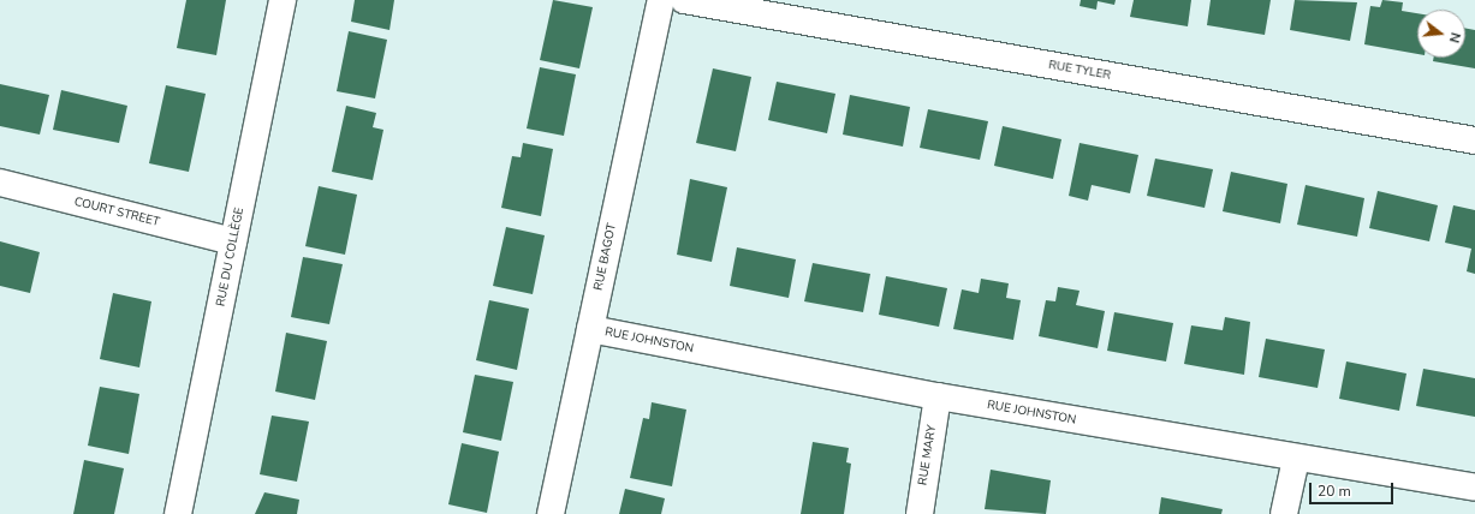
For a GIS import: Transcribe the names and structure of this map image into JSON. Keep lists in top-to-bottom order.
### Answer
{
  "streets": {
    "street": [
      "RUE TYLER",
      "COURT STREET",
      "RUE DU COLLÈGE",
      "RUE BAGOT",
      "RUE JOHNSTON",
      "RUE MARY"
    ]
  },
  "crossings": [
    ["COURT STREET", "RUE DU COLLÈGE"],
    ["RUE BAGOT", "RUE JOHNSTON"],
    ["RUE JOHNSTON", "RUE MARY"]
  ],
  "scale_bar": "20 m",
  "north": "right"
}
